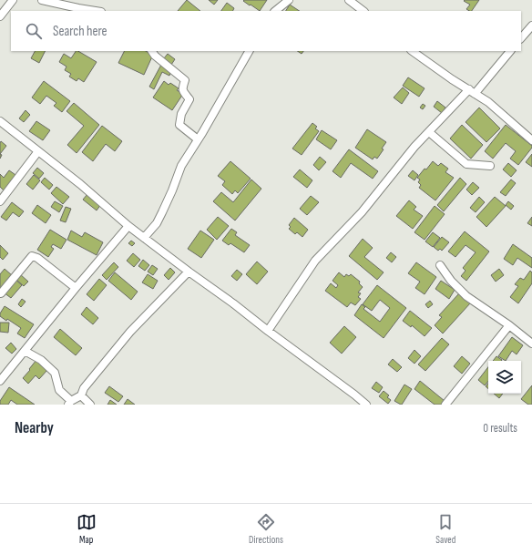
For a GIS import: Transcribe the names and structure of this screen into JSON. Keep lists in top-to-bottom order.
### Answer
{
  "page": {
    "search": "Search here",
    "heading": ["Nearby", "0 results"],
    "nav": ["Map", "Directions", "Saved"]
  }
}
